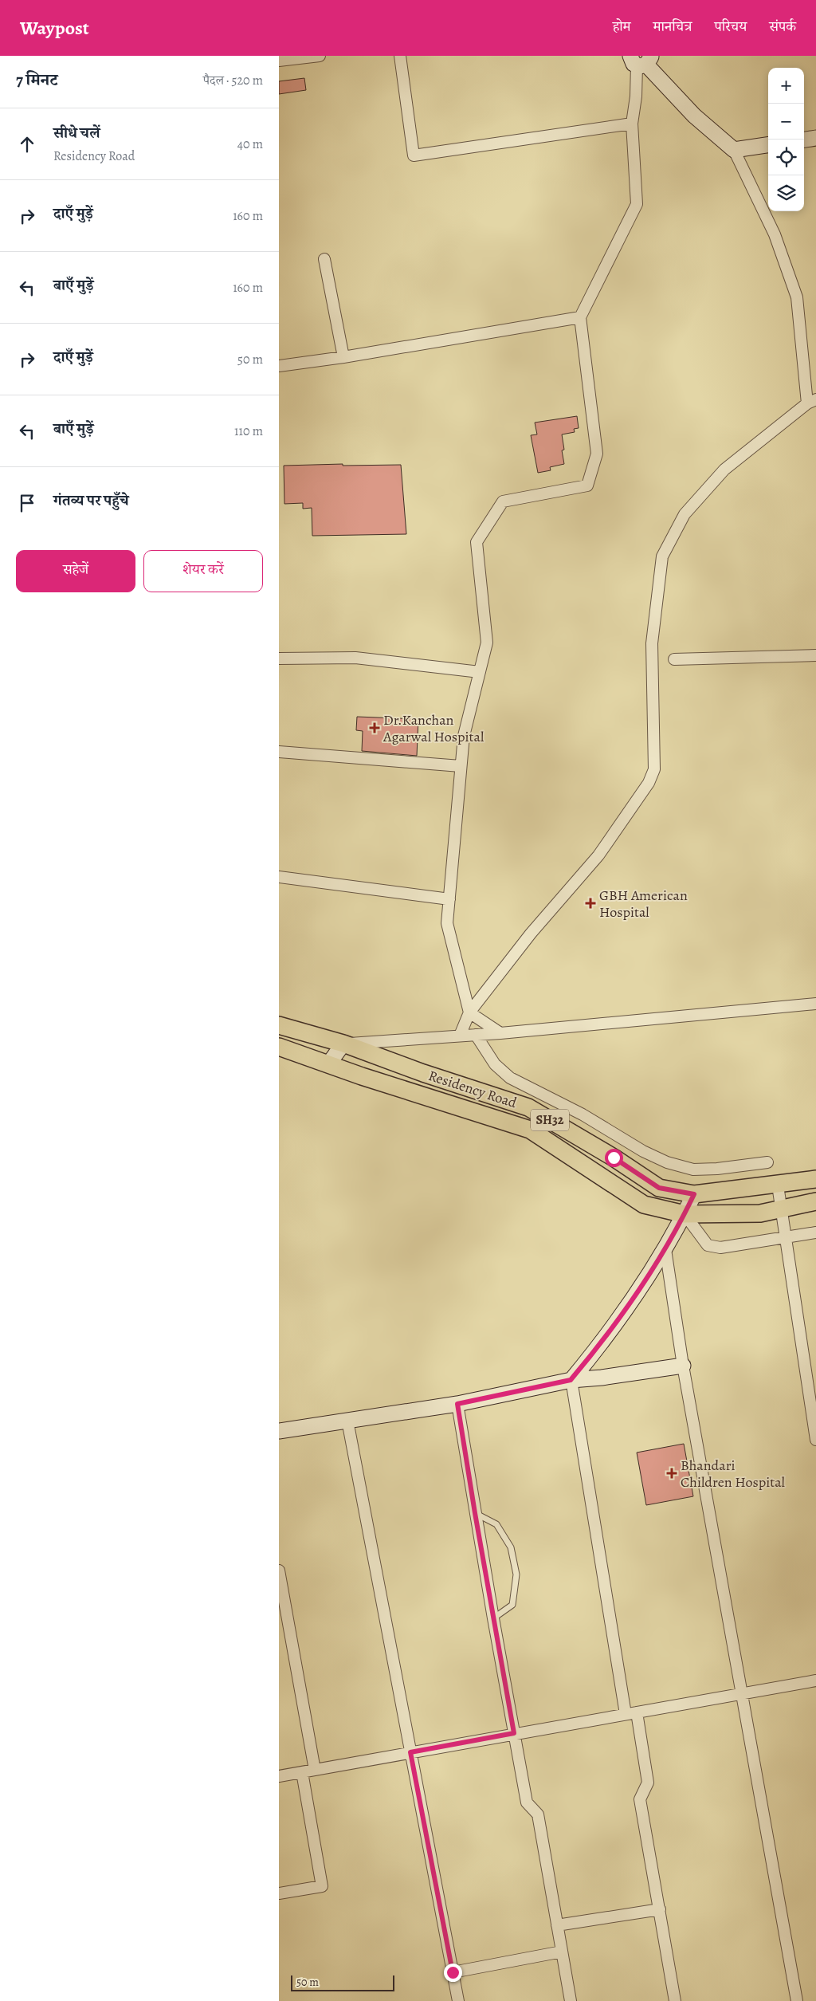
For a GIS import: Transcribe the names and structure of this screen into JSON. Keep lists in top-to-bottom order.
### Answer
{
  "streets": {
    "main road": ["Residency Road", "SH32"]
  },
  "places": {
    "health": ["Dr.Kanchan Agarwal Hospital", "GBH American Hospital", "Bhandari Children Hospital"]
  },
  "scale_bar": "50 m",
  "page": {
    "header": "Waypost",
    "nav": [
      "होम",
      "मानचित्र",
      "परिचय",
      "संपर्क"
    ],
    "heading": ["7 मिनट", "पैदल · 520 m"],
    "map_buttons": ["+", "−"],
    "list": [
      ["सीधे चलें", "Residency Road", "40 m"],
      ["दाएँ मुड़ें", "160 m"],
      ["बाएँ मुड़ें", "160 m"],
      ["दाएँ मुड़ें", "50 m"],
      ["बाएँ मुड़ें", "110 m"],
      "गंतव्य पर पहुँचे"
    ],
    "buttons": ["सहेजें", "शेयर करें"],
    "scale": "50 m"
  }
}
